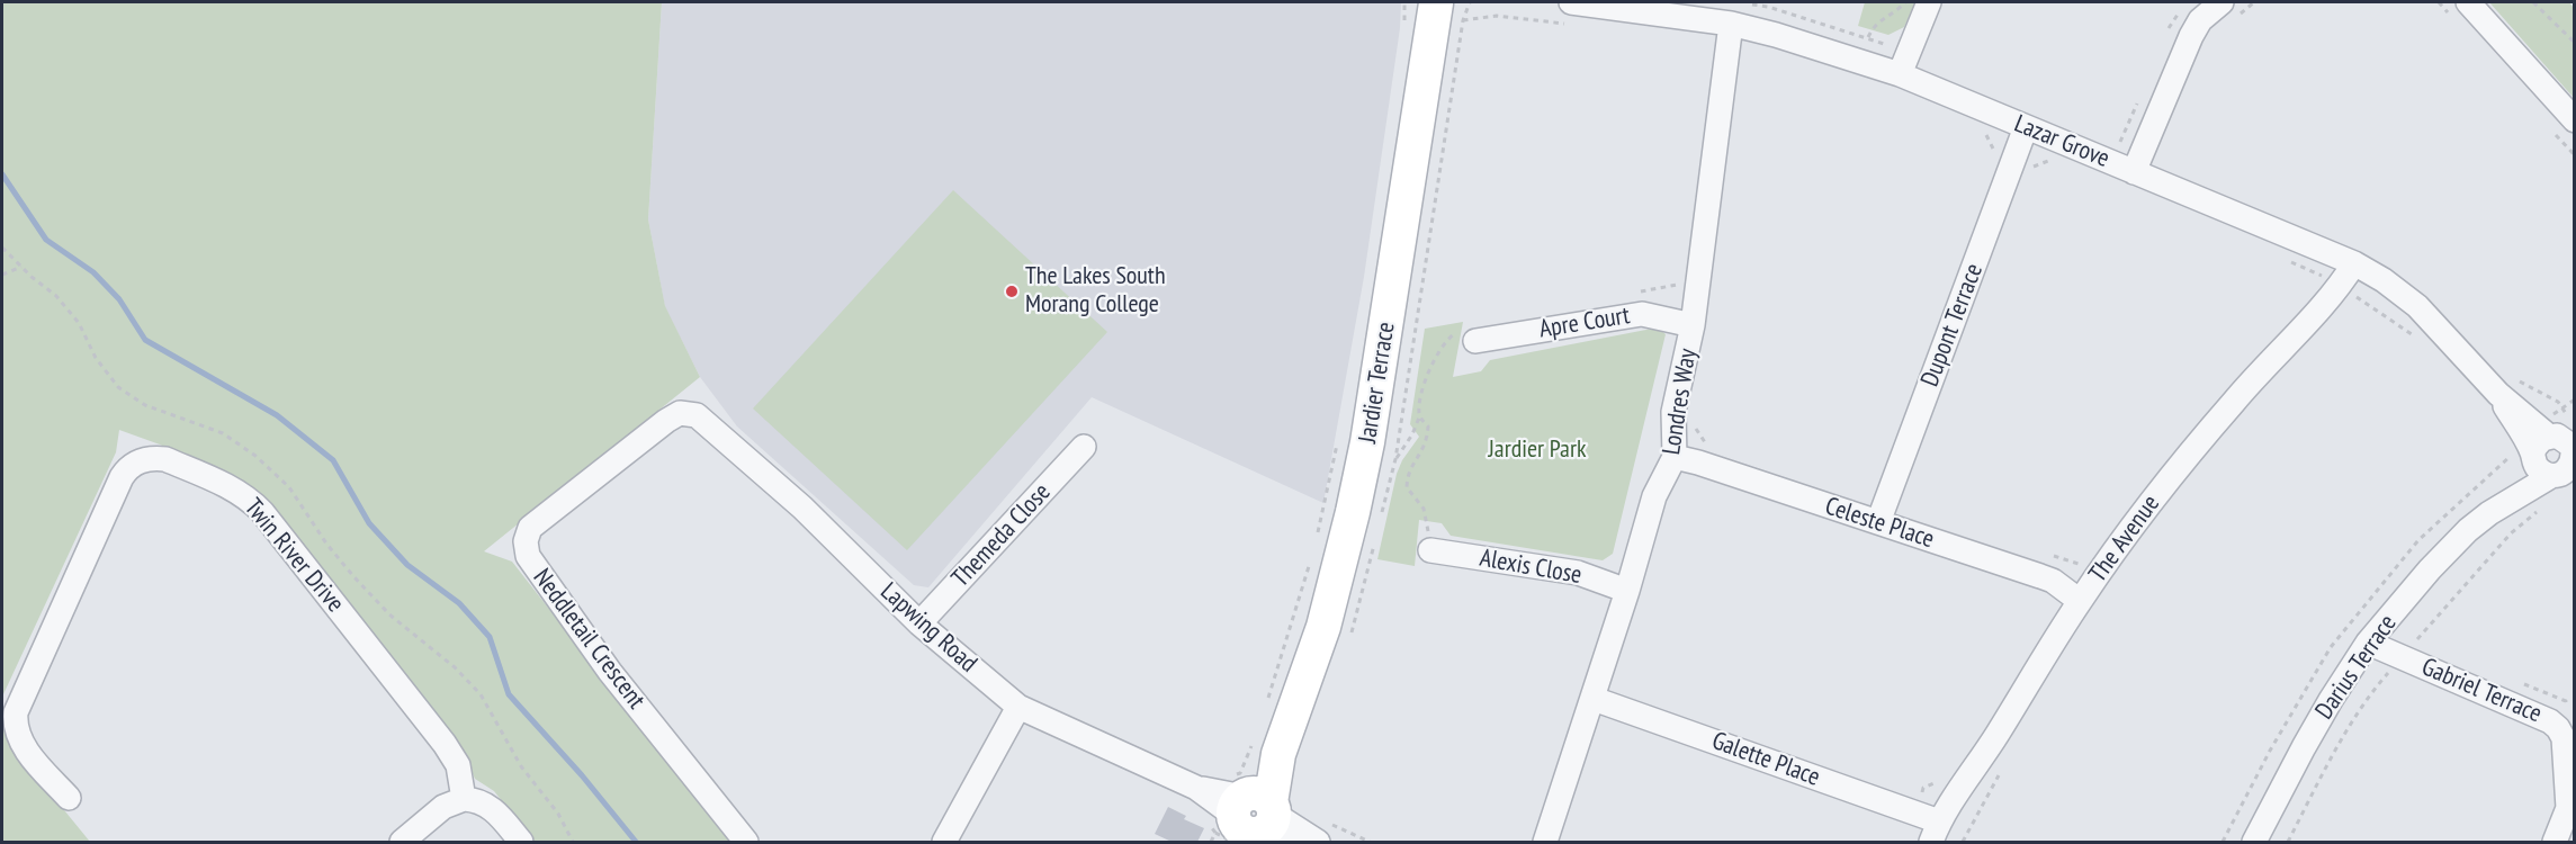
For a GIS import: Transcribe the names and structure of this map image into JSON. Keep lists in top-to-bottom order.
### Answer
{
  "streets": {
    "street": [
      "Lazar Grove",
      "Apre Court",
      "Dupont Terrace",
      "Jardier Terrace",
      "Londres Way",
      "Celeste Place",
      "Themeda Close",
      "The Avenue",
      "Twin River Drive",
      "Alexis Close",
      "Lapwing Road",
      "Neddletail Crescent",
      "Darius Terrace",
      "Gabriel Terrace",
      "Galette Place"
    ]
  },
  "crossings": [
    ["Lazar Grove", "Dupont Terrace"],
    ["Lazar Grove", "Londres Way"],
    ["Lazar Grove", "The Avenue"],
    ["Lazar Grove", "Darius Terrace"],
    ["Apre Court", "Londres Way"],
    ["Dupont Terrace", "Celeste Place"],
    ["Jardier Terrace", "Lapwing Road"],
    ["Londres Way", "Celeste Place"],
    ["Londres Way", "Alexis Close"],
    ["Londres Way", "Galette Place"],
    ["Celeste Place", "The Avenue"],
    ["Themeda Close", "Lapwing Road"],
    ["The Avenue", "Galette Place"],
    ["Lapwing Road", "Neddletail Crescent"],
    ["Darius Terrace", "Gabriel Terrace"]
  ],
  "parks": ["Jardier Park"],
  "places": ["The Lakes South Morang College"]
}
